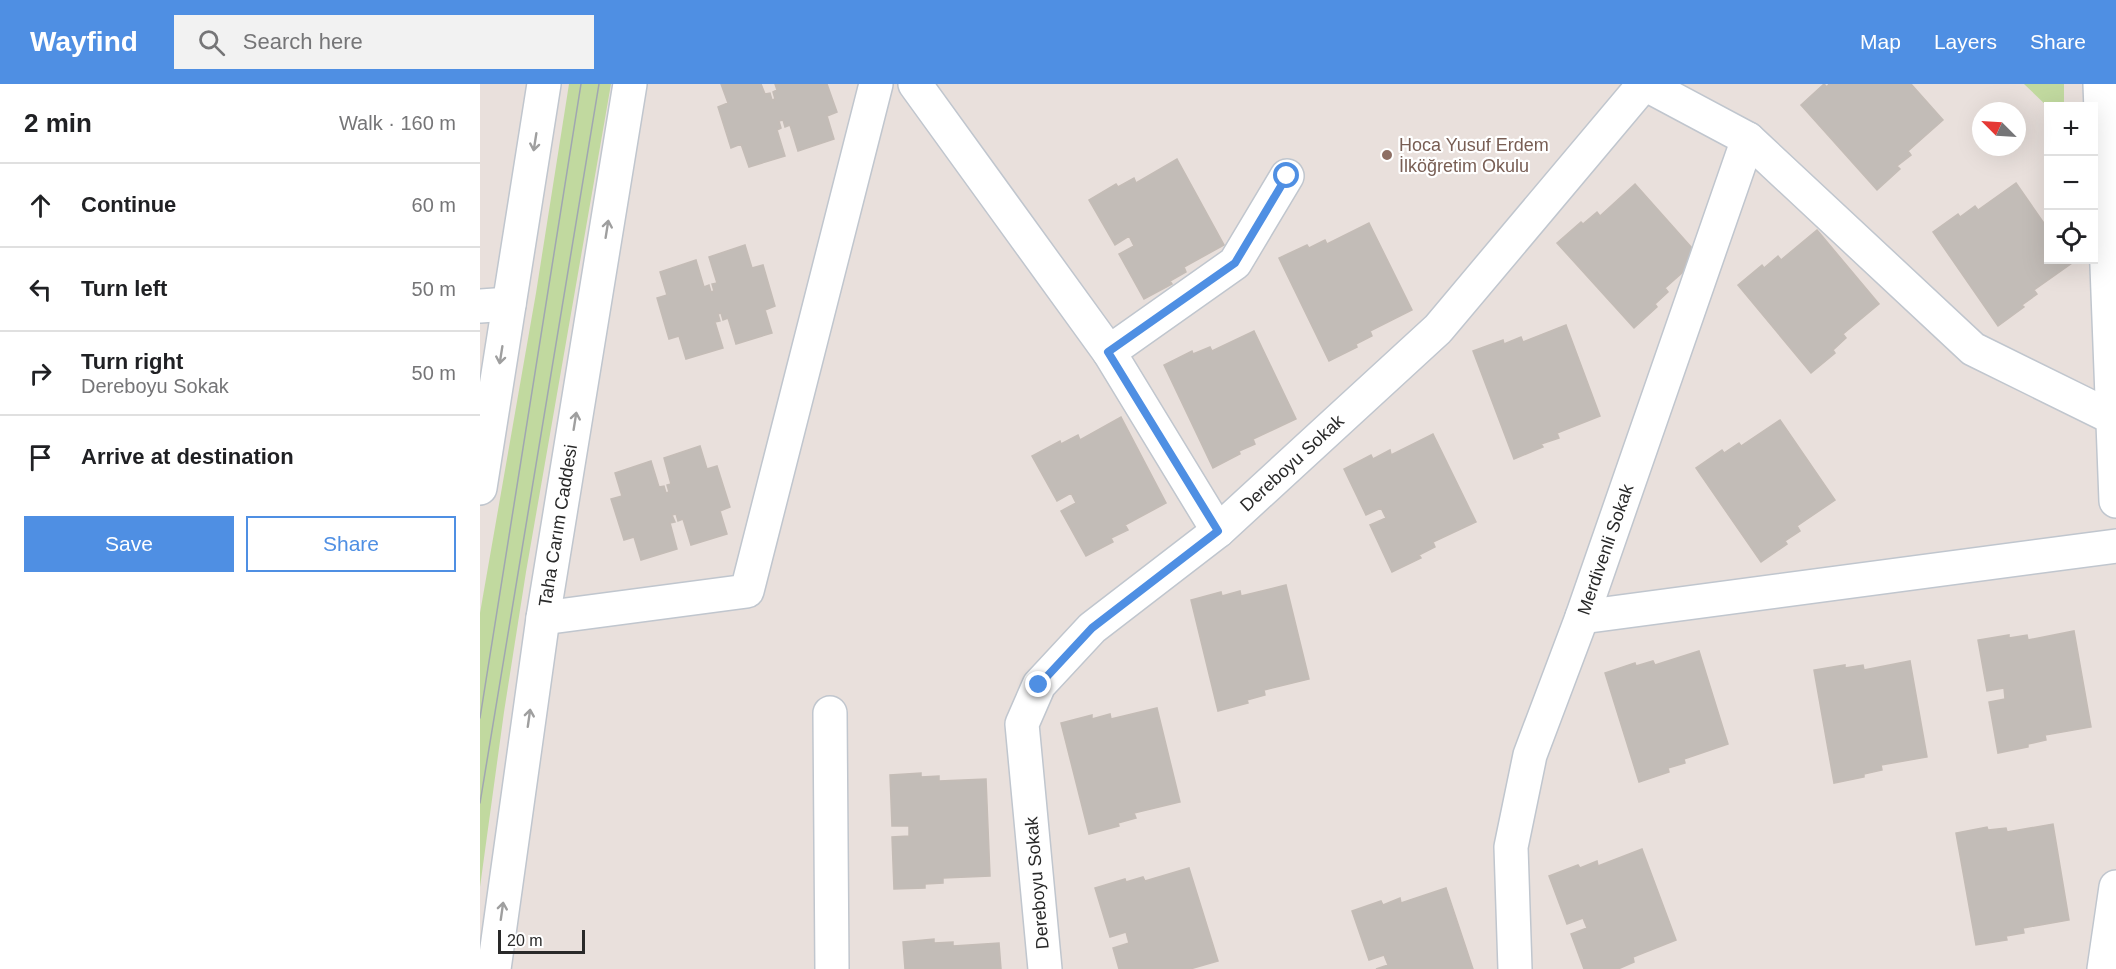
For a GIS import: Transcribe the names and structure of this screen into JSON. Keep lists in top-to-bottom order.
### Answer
{
  "streets": {
    "street": ["Dereboyu Sokak", "Taha Carım Caddesi", "Merdivenli Sokak"]
  },
  "places": ["Hoca Yusuf Erdem İlköğretim Okulu"],
  "scale_bar": "20 m",
  "north": "top left",
  "page": {
    "header": "Wayfind",
    "search": "Search here",
    "nav": ["Map", "Layers", "Share"],
    "heading": ["2 min", "Walk · 160 m"],
    "map_buttons": ["+", "−"],
    "list": [
      ["Continue", "60 m"],
      ["Turn left", "50 m"],
      ["Turn right", "Dereboyu Sokak", "50 m"],
      "Arrive at destination"
    ],
    "buttons": ["Save", "Share"],
    "scale": "20 m"
  }
}
